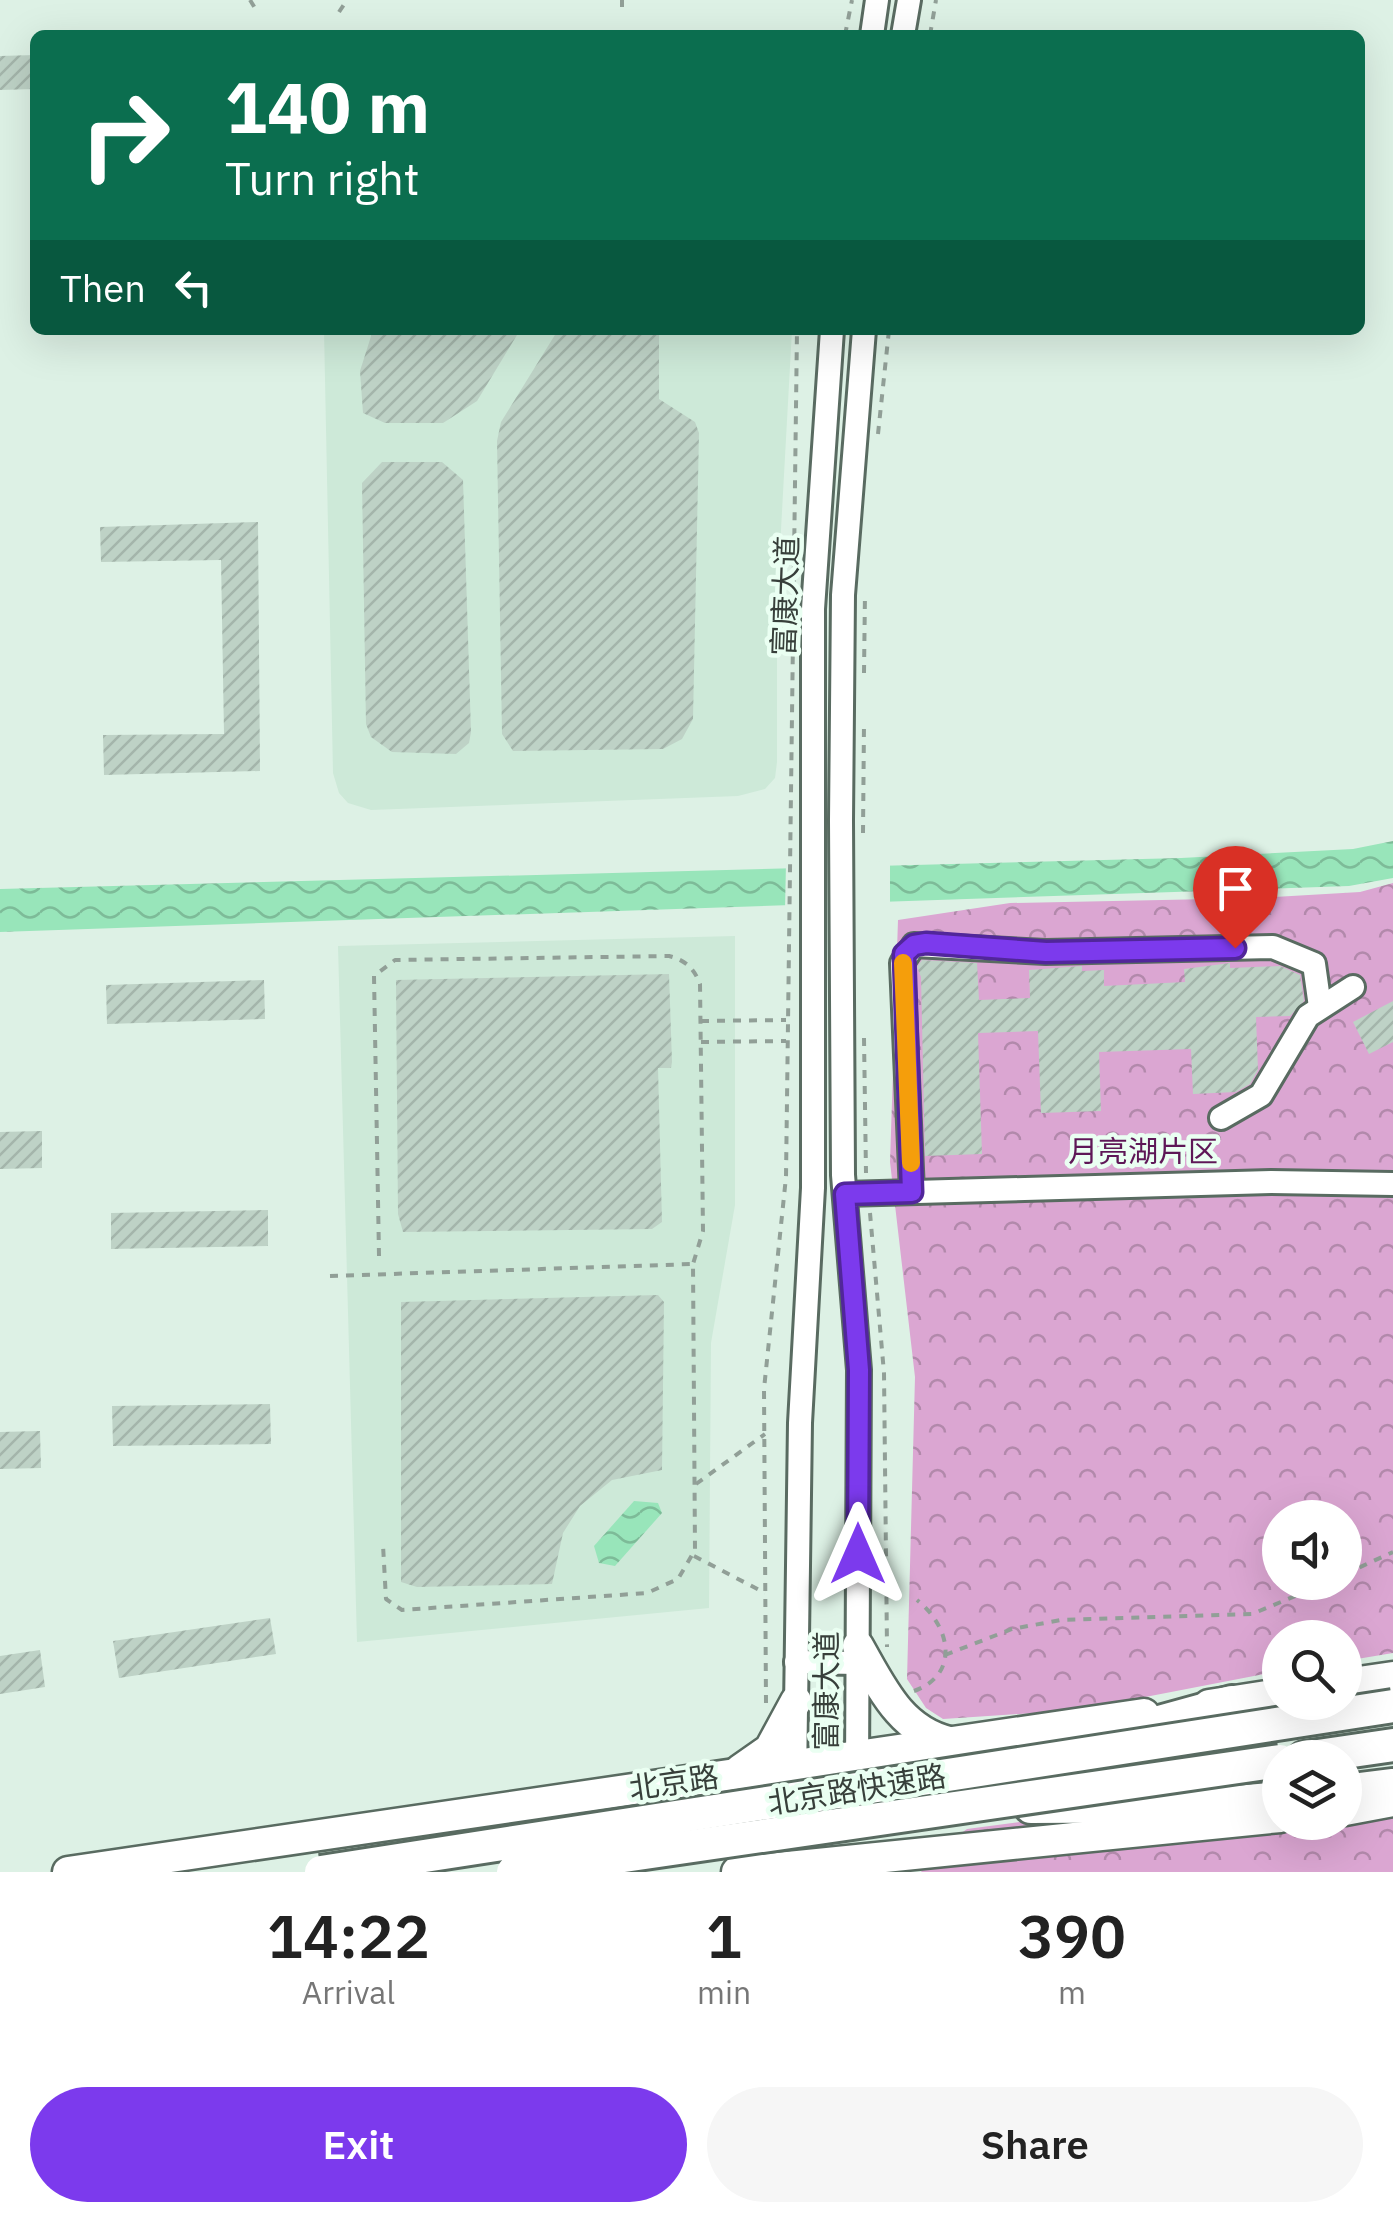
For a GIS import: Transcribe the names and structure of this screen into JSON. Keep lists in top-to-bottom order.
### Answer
{
  "streets": {
    "highway": ["北京路快速路"],
    "main road": ["北京路"],
    "street": ["富康大道"]
  },
  "crossings": [
    ["富康大道", "北京路"]
  ],
  "parks": ["月亮湖片区"],
  "page": {
    "turn": ["140 m", "Turn right"],
    "then": "Then",
    "eta": [
      "14:22",
      "Arrival",
      "1",
      "min",
      "390",
      "m"
    ],
    "buttons": ["Exit", "Share"]
  }
}
